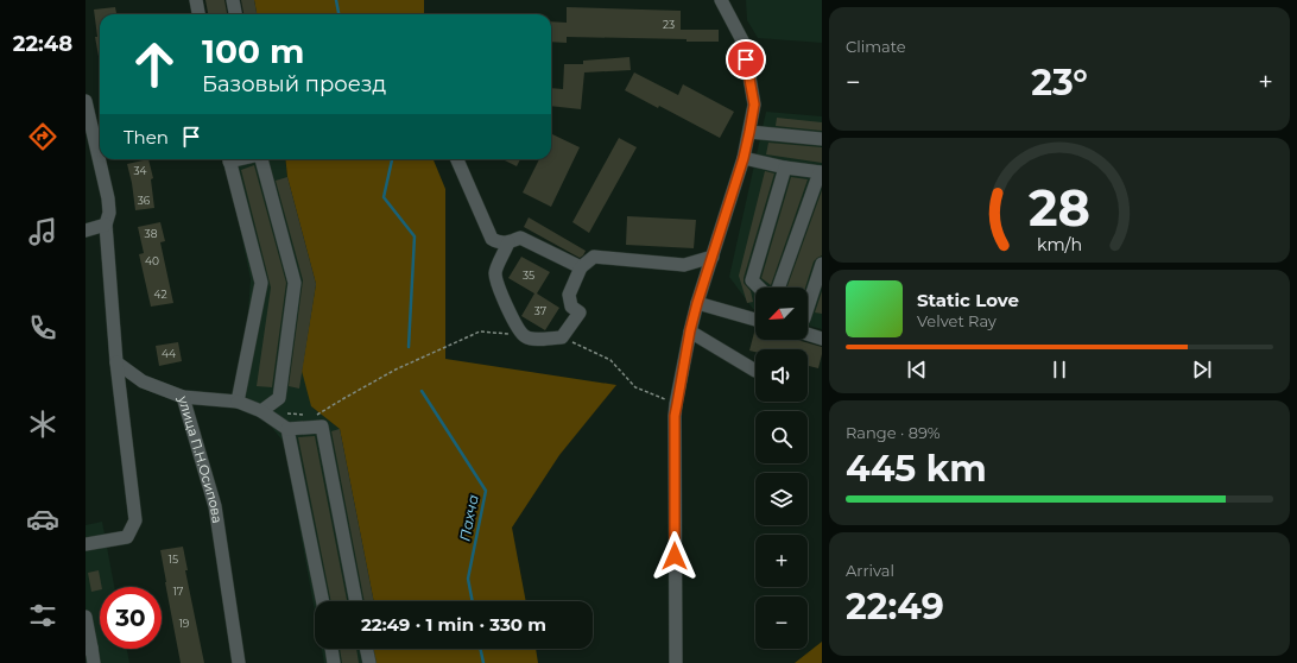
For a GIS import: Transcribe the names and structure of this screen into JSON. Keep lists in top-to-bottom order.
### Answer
{
  "streets": {
    "street": ["улица П.Н.Осипова"]
  },
  "water": ["Пахча"],
  "house_numbers": [
    "23",
    "34",
    "36",
    "38",
    "40",
    "35",
    "42",
    "37",
    "44",
    "15",
    "17",
    "19"
  ],
  "north": "bottom left",
  "page": {
    "tabs": "22:48",
    "tile": [
      "Climate",
      ["Range · 89%", "445 km"],
      ["Arrival", "22:49"]
    ],
    "turn": ["100 m", "Базовый проезд"],
    "heat": ["−", "23°", "+"],
    "then": "Then",
    "song": ["Static Love", "Velvet Ray"],
    "map_buttons": ["+", "−"],
    "limit": "30",
    "trip": "22:49 · 1 min · 330 m",
    "gauge": ["28", "km/h"]
  }
}
